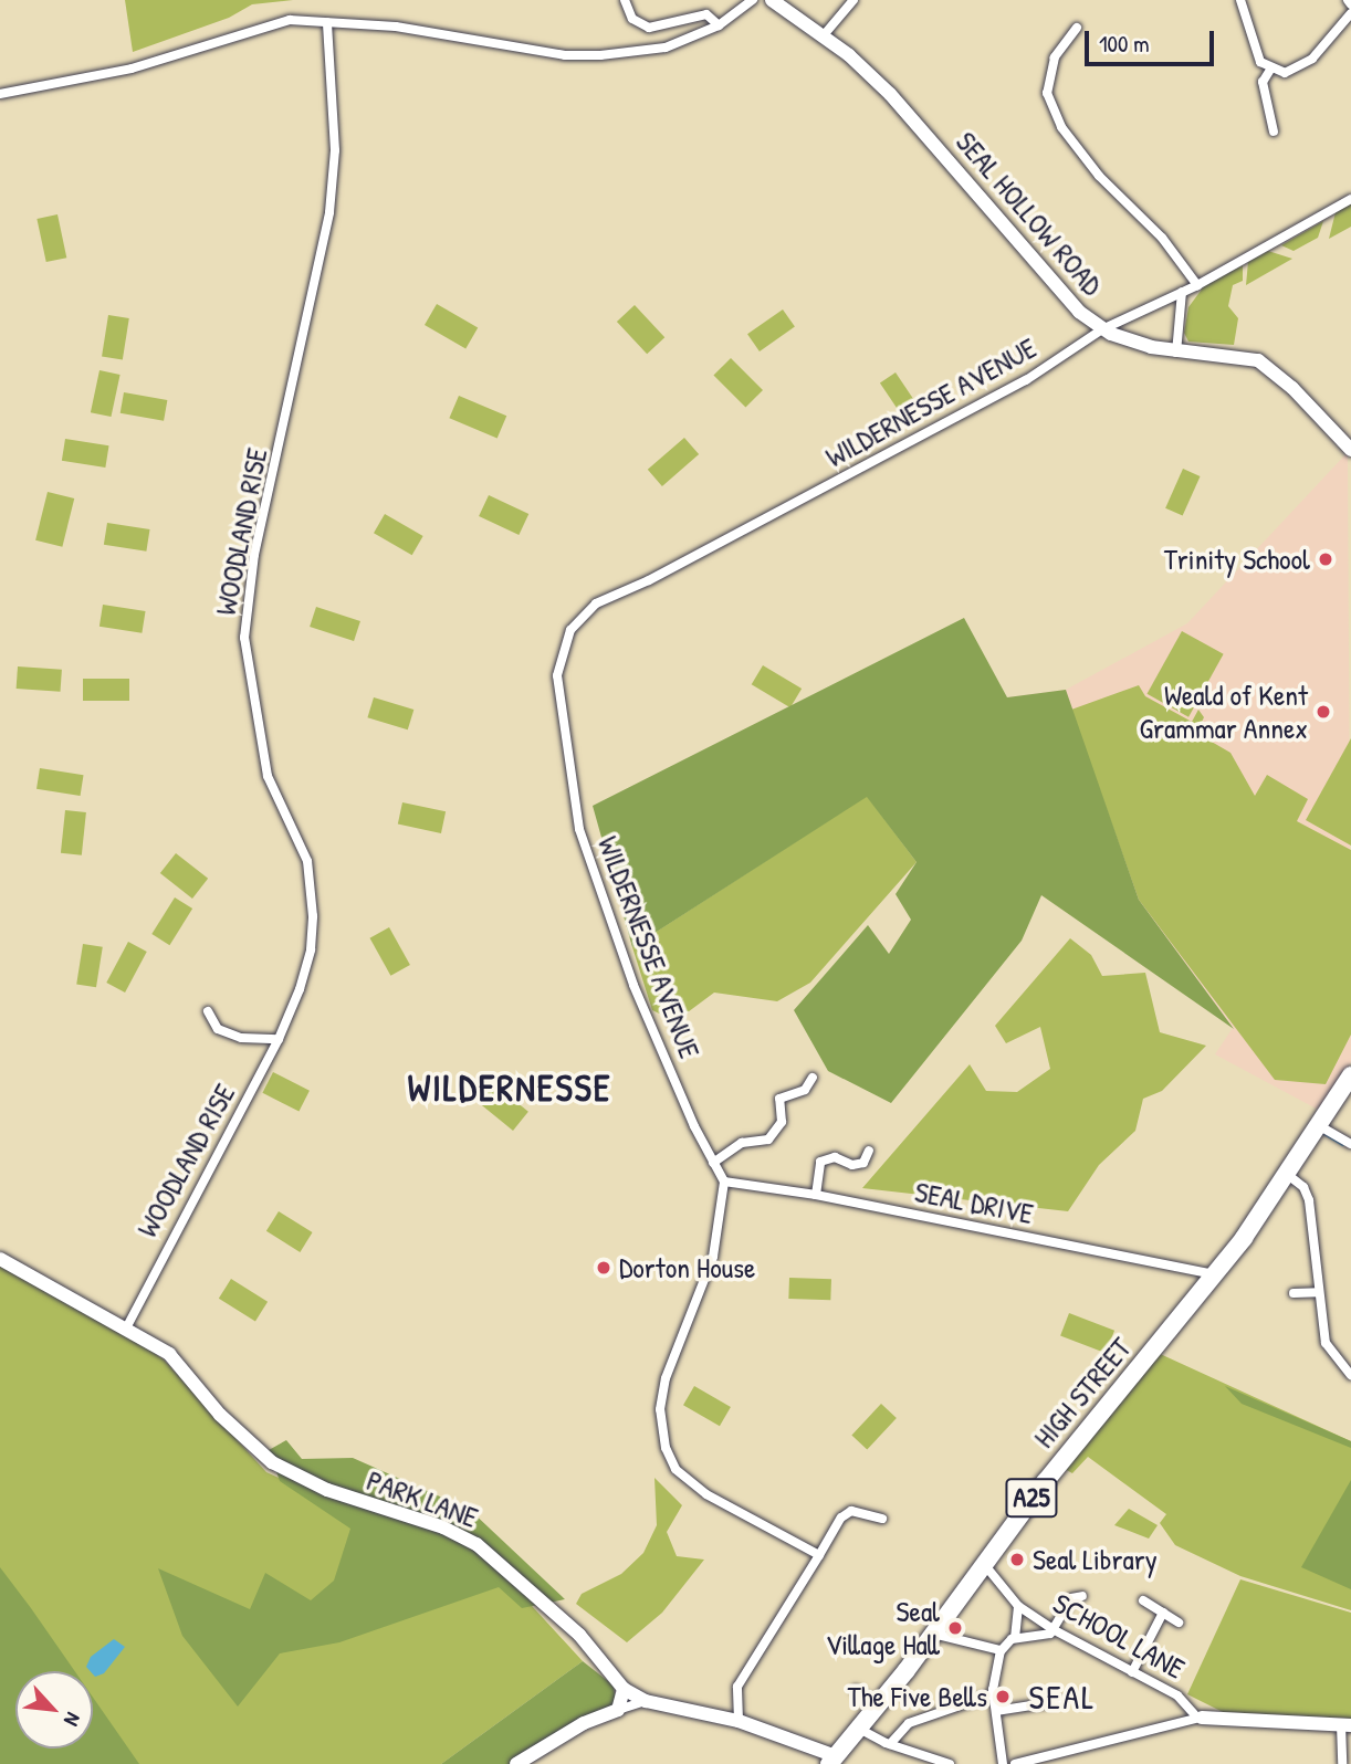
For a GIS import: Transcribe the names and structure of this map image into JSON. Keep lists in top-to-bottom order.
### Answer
{
  "streets": {
    "highway": ["HIGH STREET", "A25"],
    "street": [
      "SEAL HOLLOW ROAD",
      "WILDERNESSE AVENUE",
      "WOODLAND RISE",
      "SEAL DRIVE",
      "PARK LANE",
      "SCHOOL LANE"
    ]
  },
  "crossings": [
    ["SEAL HOLLOW ROAD", "WILDERNESSE AVENUE"],
    ["WILDERNESSE AVENUE", "SEAL DRIVE"],
    ["WOODLAND RISE", "PARK LANE"],
    ["SEAL DRIVE", "HIGH STREET"],
    ["HIGH STREET", "A25"],
    ["HIGH STREET", "PARK LANE"],
    ["HIGH STREET", "SCHOOL LANE"]
  ],
  "districts": ["WILDERNESSE", "SEAL"],
  "places": [
    "Trinity School",
    "Weald of Kent Grammar Annex",
    "Dorton House",
    "Seal Library",
    "Seal Village Hall",
    "The Five Bells"
  ],
  "scale_bar": "100 m",
  "north": "bottom right"
}
